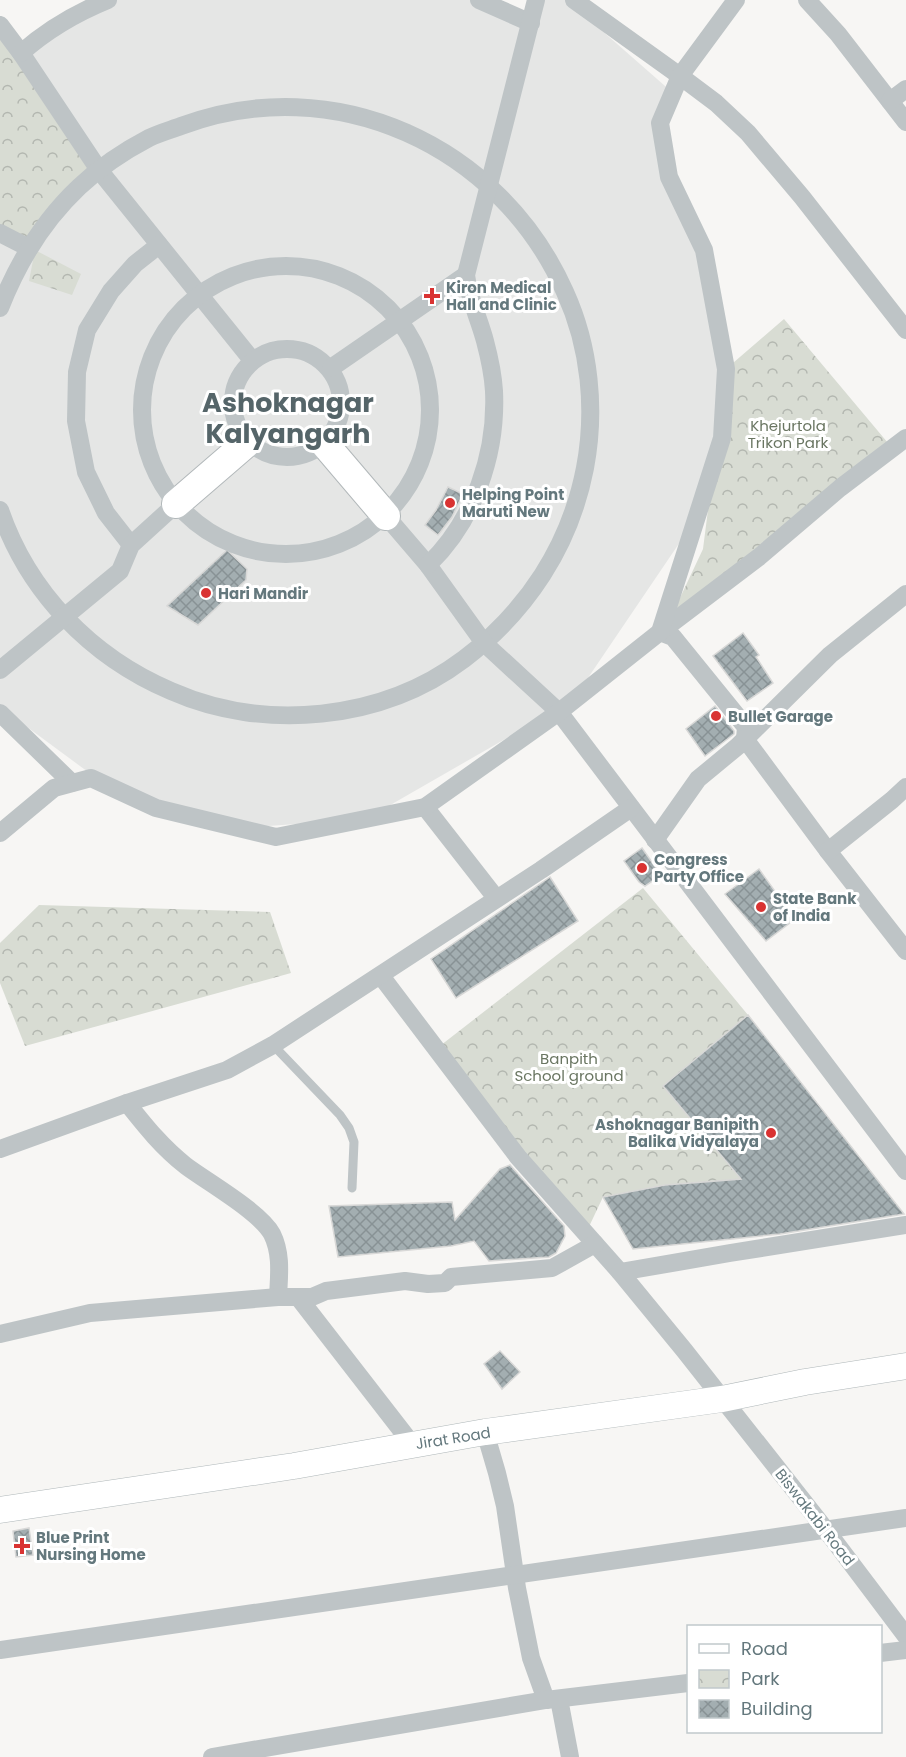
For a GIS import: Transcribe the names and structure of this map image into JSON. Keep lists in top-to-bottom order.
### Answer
{
  "streets": {
    "main road": ["Jirat Road"],
    "street": ["Biswakabi Road"]
  },
  "crossings": [
    ["Jirat Road", "Biswakabi Road"]
  ],
  "districts": ["Ashoknagar Kalyangarh"],
  "parks": ["Khejurtola Trikon Park", "Banpith School ground"],
  "places": {
    "health": ["Kiron Medical Hall and Clinic", "Blue Print Nursing Home"],
    "other": [
      "Helping Point Maruti New",
      "Hari Mandir",
      "Bullet Garage",
      "Congress Party Office",
      "State Bank of India",
      "Ashoknagar Banipith Balika Vidyalaya"
    ]
  },
  "legend": ["Road", "Park", "Building"]
}
